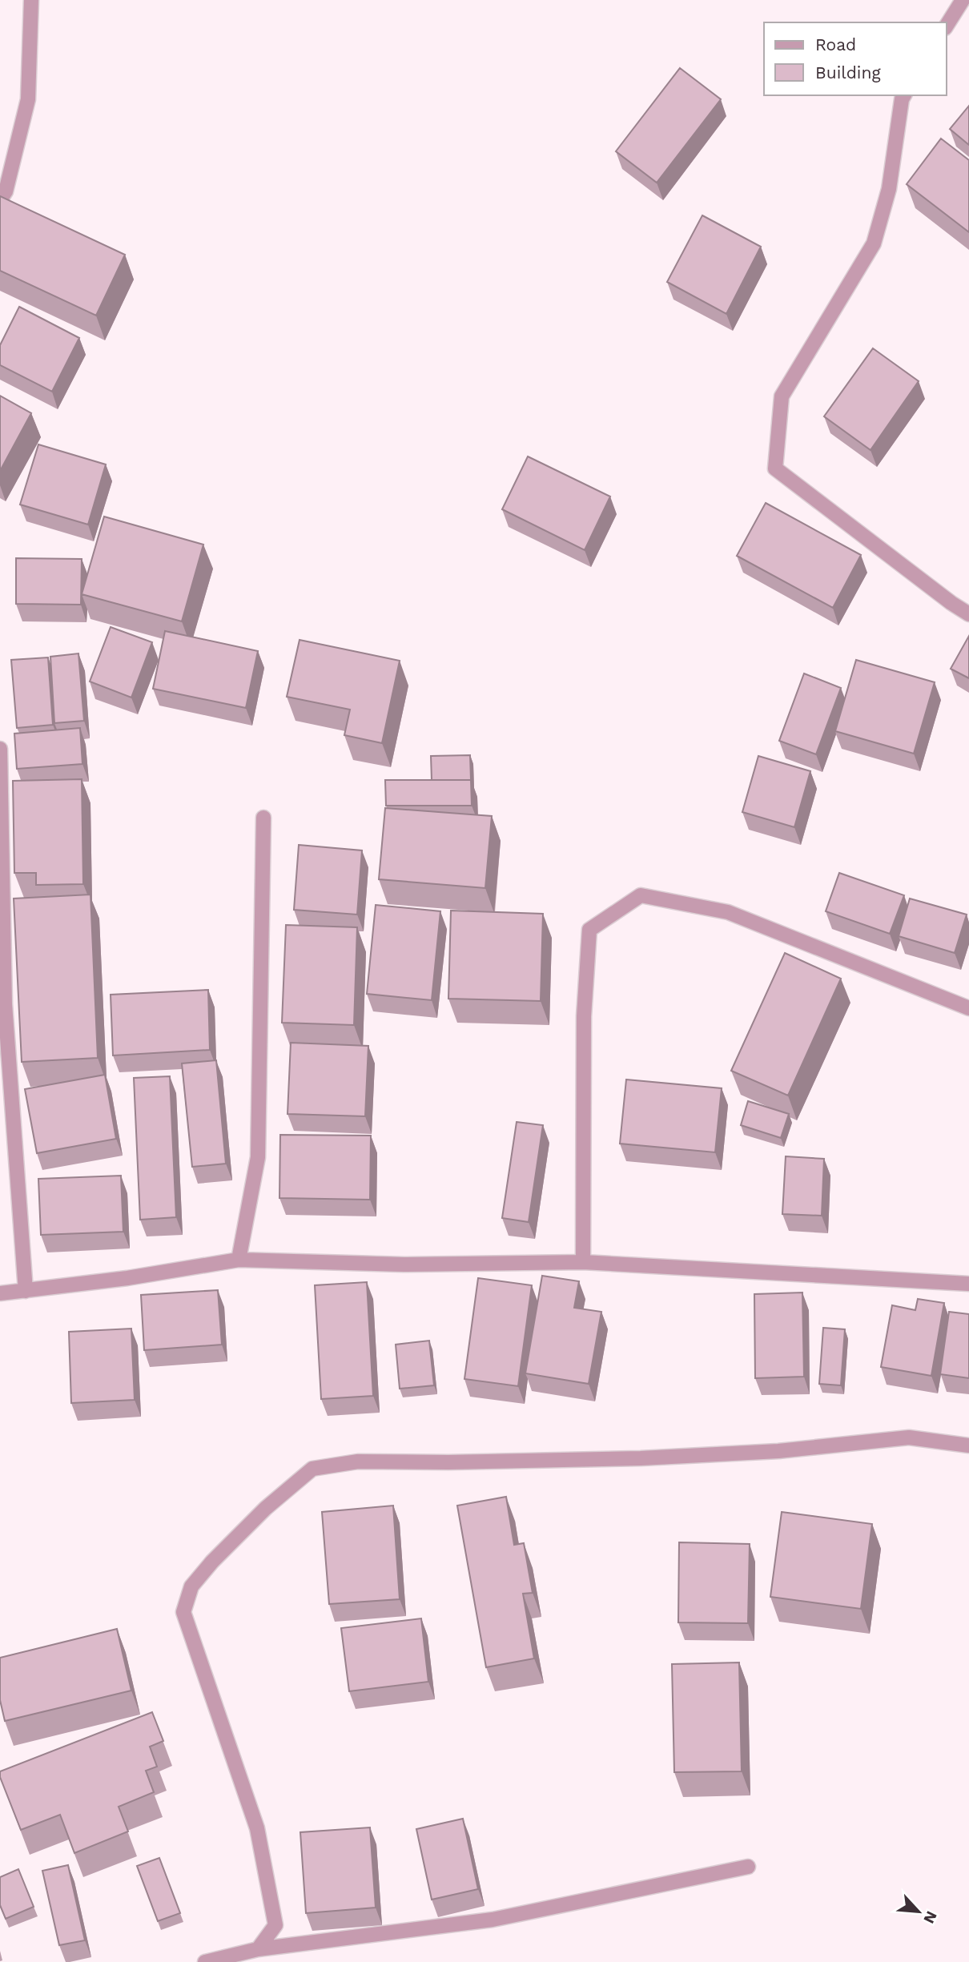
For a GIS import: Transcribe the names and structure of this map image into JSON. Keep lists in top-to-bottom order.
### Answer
{
  "legend": ["Road", "Building"],
  "north": "bottom right"
}
